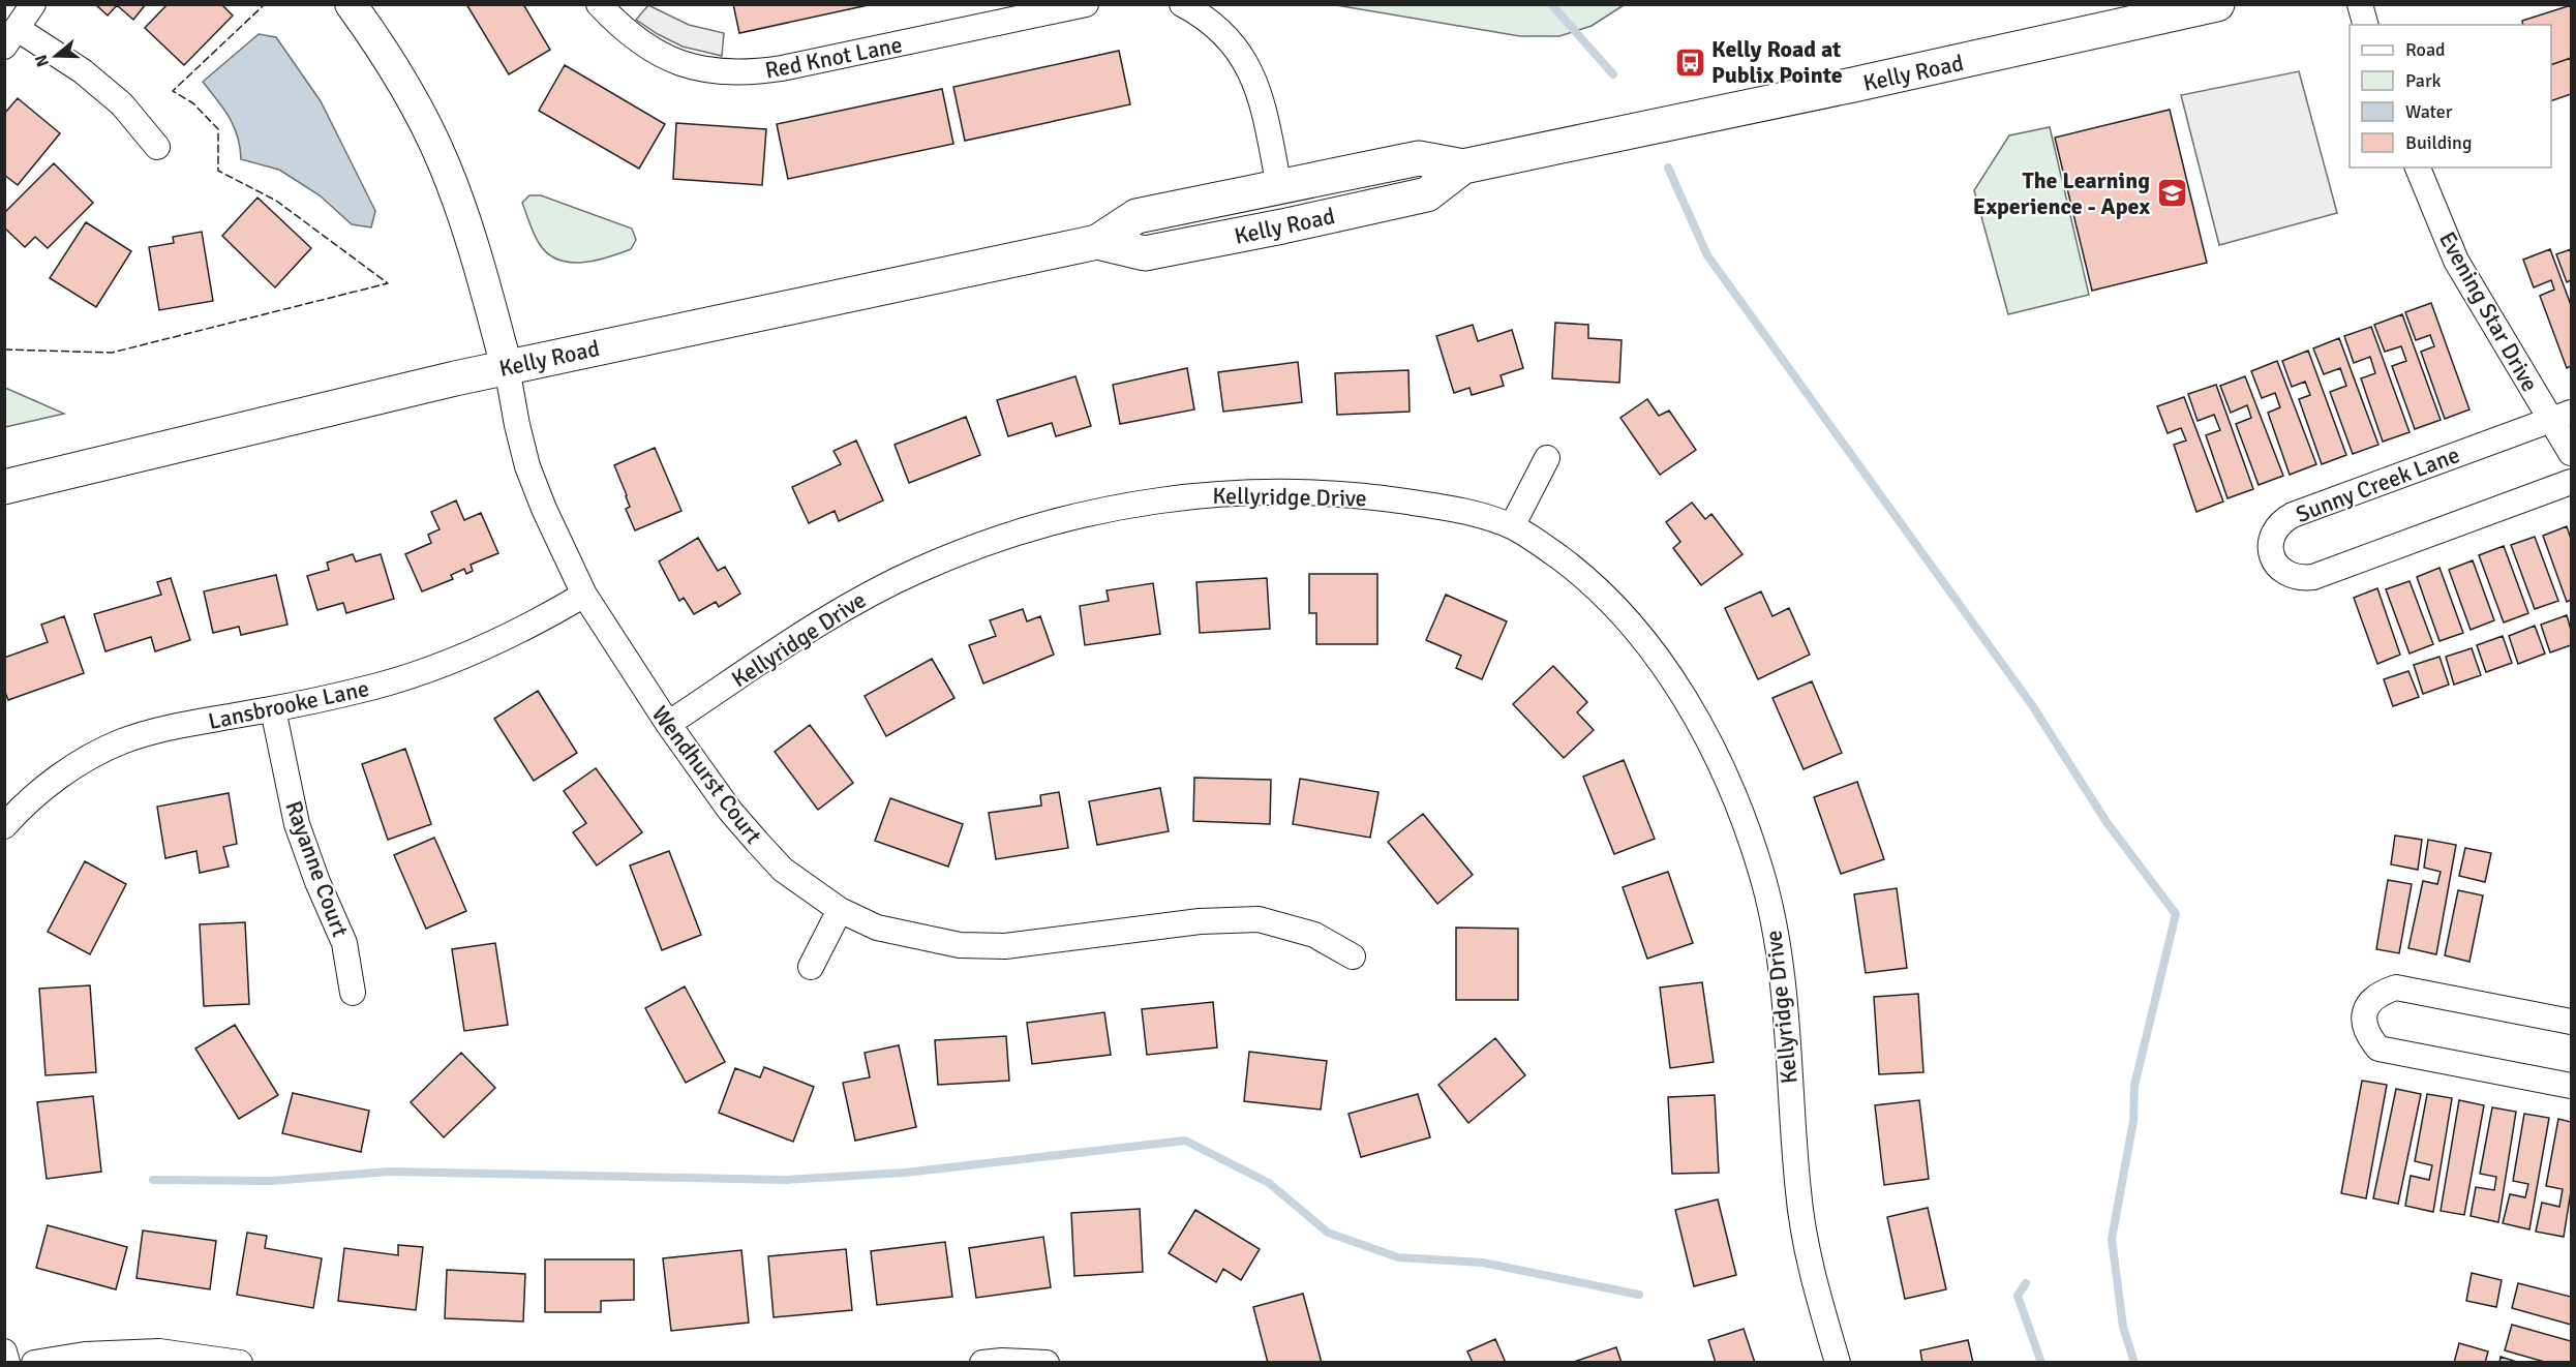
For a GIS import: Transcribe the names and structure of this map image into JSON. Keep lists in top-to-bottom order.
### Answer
{
  "streets": {
    "main road": ["Kelly Road"],
    "street": [
      "Red Knot Lane",
      "Evening Star Drive",
      "Sunny Creek Lane",
      "Kellyridge Drive",
      "Lansbrooke Lane",
      "Wendhurst Court",
      "Rayanne Court"
    ]
  },
  "crossings": [
    ["Kelly Road", "Wendhurst Court"],
    ["Evening Star Drive", "Sunny Creek Lane"],
    ["Kellyridge Drive", "Wendhurst Court"],
    ["Lansbrooke Lane", "Wendhurst Court"],
    ["Lansbrooke Lane", "Rayanne Court"]
  ],
  "places": {
    "bus stop": ["Kelly Road at Publix Pointe"],
    "school or university": ["The Learning Experience - Apex"]
  },
  "legend": [
    "Road",
    "Park",
    "Water",
    "Building"
  ],
  "north": "left"
}
